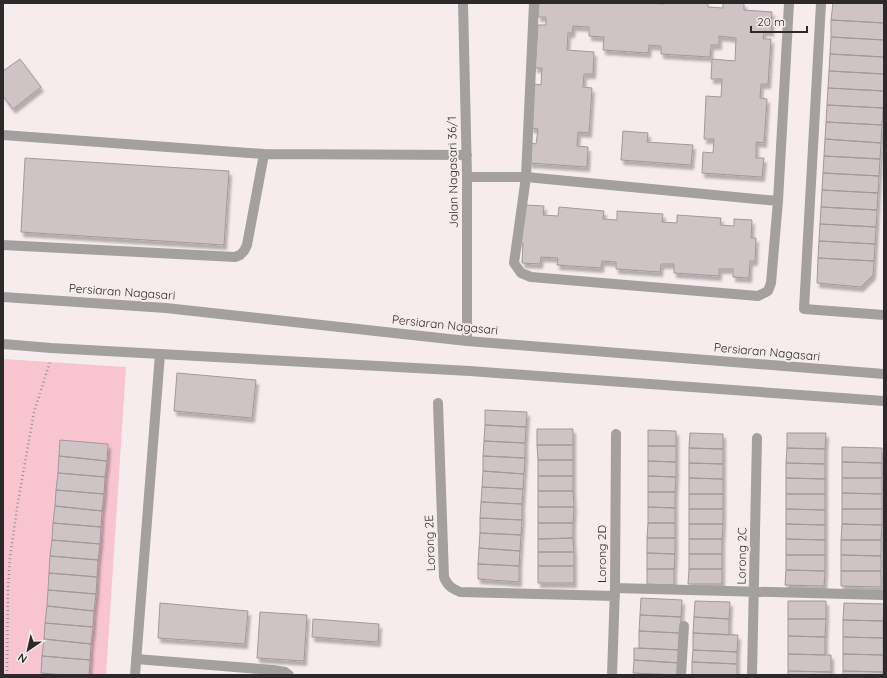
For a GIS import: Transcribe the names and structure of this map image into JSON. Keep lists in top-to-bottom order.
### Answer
{
  "streets": {
    "street": [
      "Jalan Nagasari 36/1",
      "Persiaran Nagasari",
      "Lorong 2E",
      "Lorong 2D",
      "Lorong 2C"
    ]
  },
  "crossings": [
    ["Jalan Nagasari 36/1", "Persiaran Nagasari"],
    ["Lorong 2E", "Lorong 2D"]
  ],
  "scale_bar": "20 m",
  "north": "bottom left"
}
